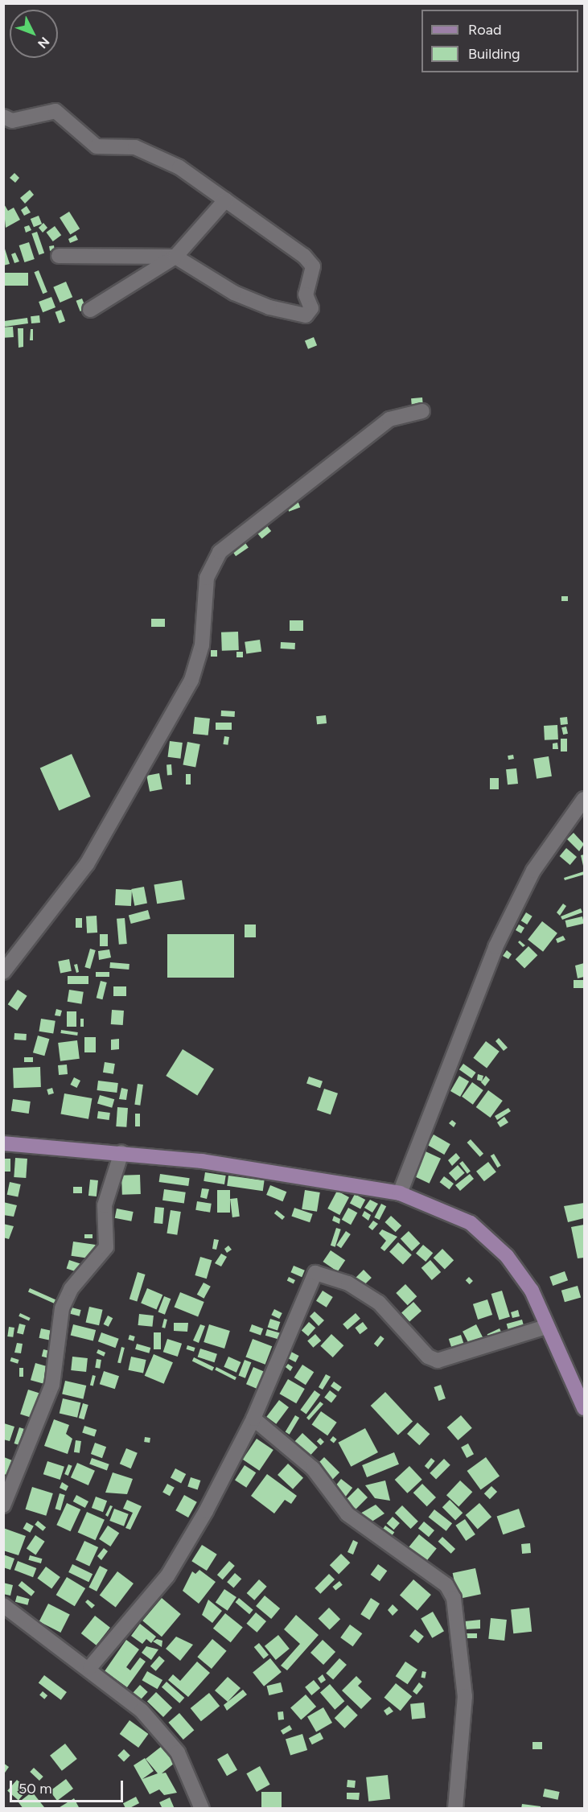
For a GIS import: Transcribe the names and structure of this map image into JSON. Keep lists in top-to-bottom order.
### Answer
{
  "legend": ["Road", "Building"],
  "scale_bar": "50 m",
  "north": "bottom right"
}
